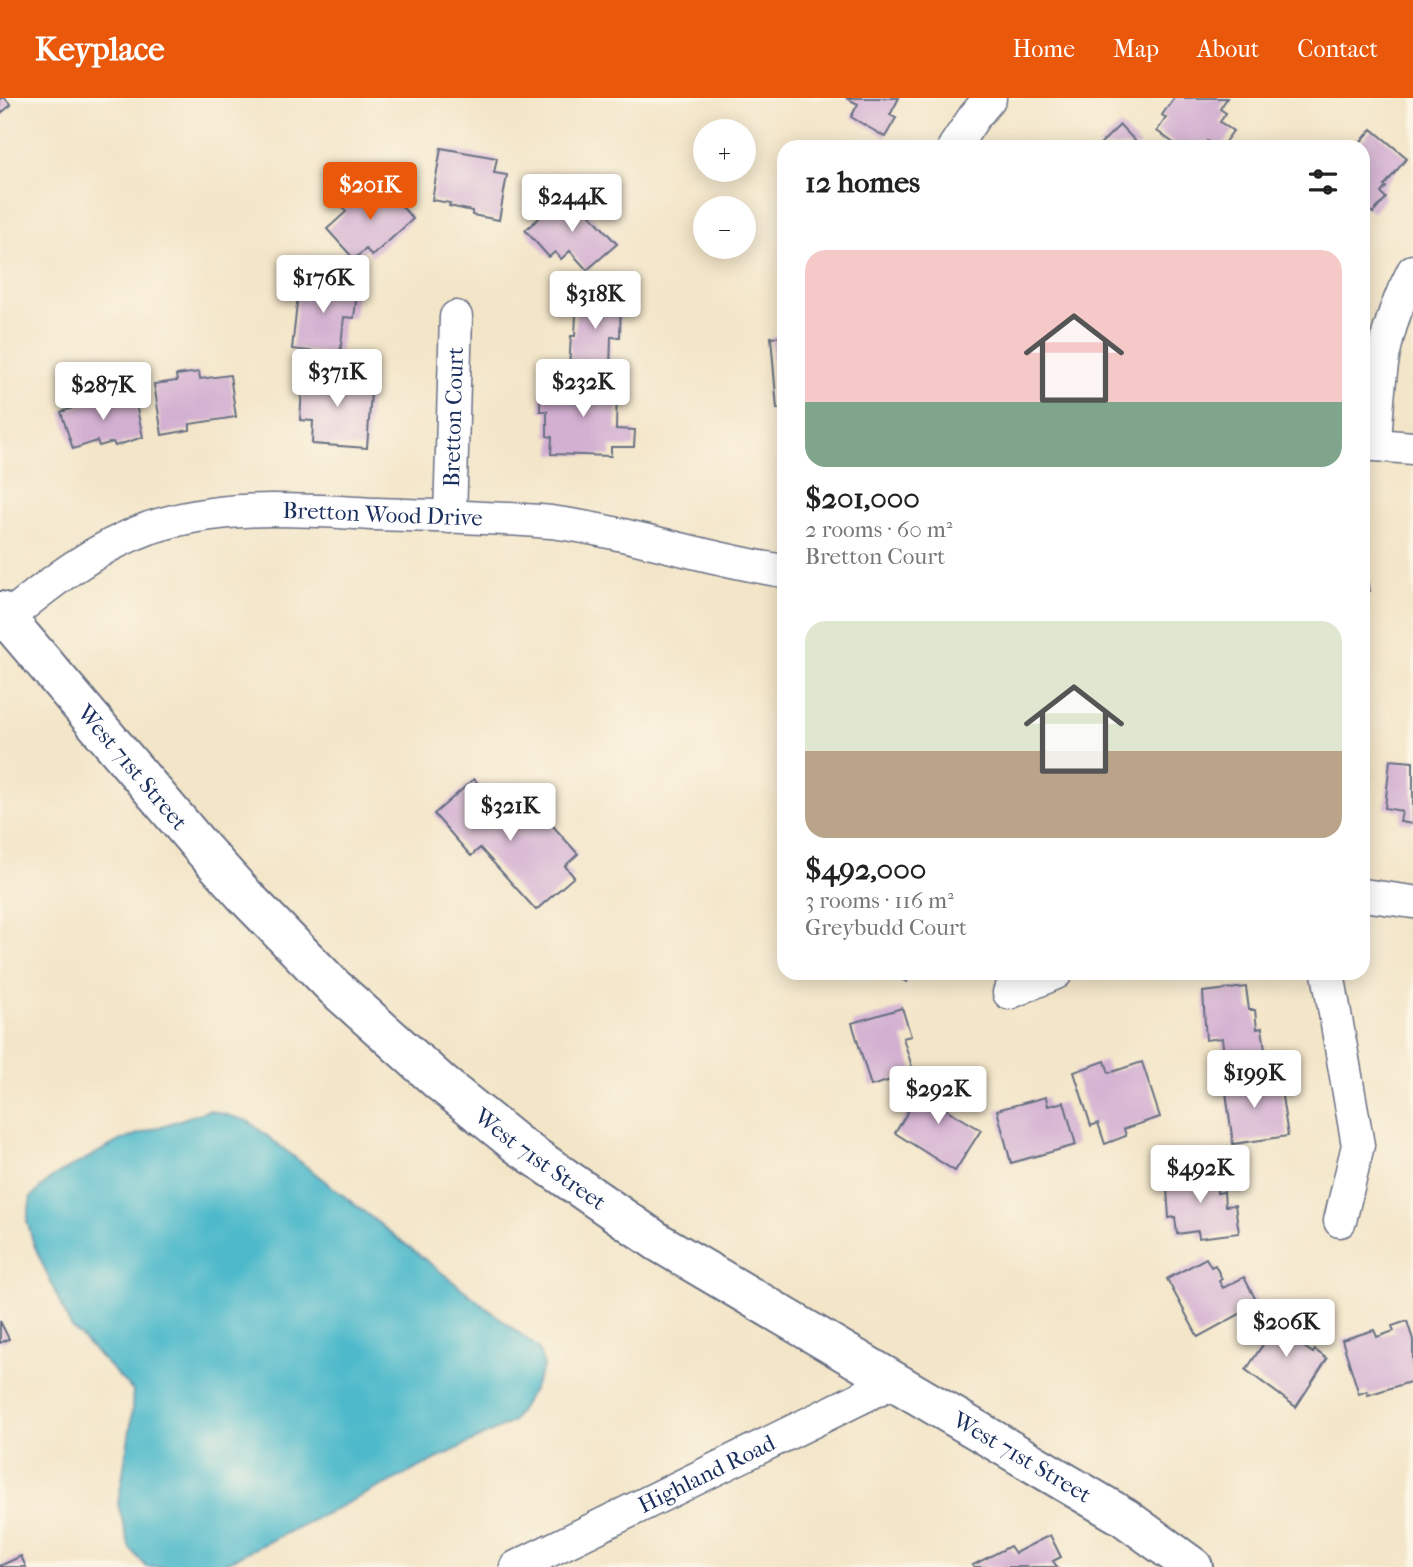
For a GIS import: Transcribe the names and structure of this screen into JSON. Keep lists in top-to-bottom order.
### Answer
{
  "streets": {
    "main road": ["West 71st Street"],
    "street": ["Bretton Court", "Bretton Wood Drive", "Highland Road"]
  },
  "crossings": [
    ["Bretton Court", "Bretton Wood Drive"],
    ["Bretton Wood Drive", "West 71st Street"],
    ["West 71st Street", "Highland Road"]
  ],
  "page": {
    "header": "Keyplace",
    "nav": [
      "Home",
      "Map",
      "About",
      "Contact"
    ],
    "map_buttons": ["+", "−"],
    "heading": "12 homes",
    "price": [
      "$201K",
      "$244K",
      "$176K",
      "$318K",
      "$371K",
      "$232K",
      "$287K",
      "$321K",
      "$199K",
      "$292K",
      "$492K",
      "$206K"
    ],
    "list": [
      {
        "name": "$201,000",
        "note": "2 rooms · 60 m² · Bretton Court"
      },
      {
        "name": "$492,000",
        "note": "3 rooms · 116 m² · Greybudd Court"
      }
    ]
  }
}
